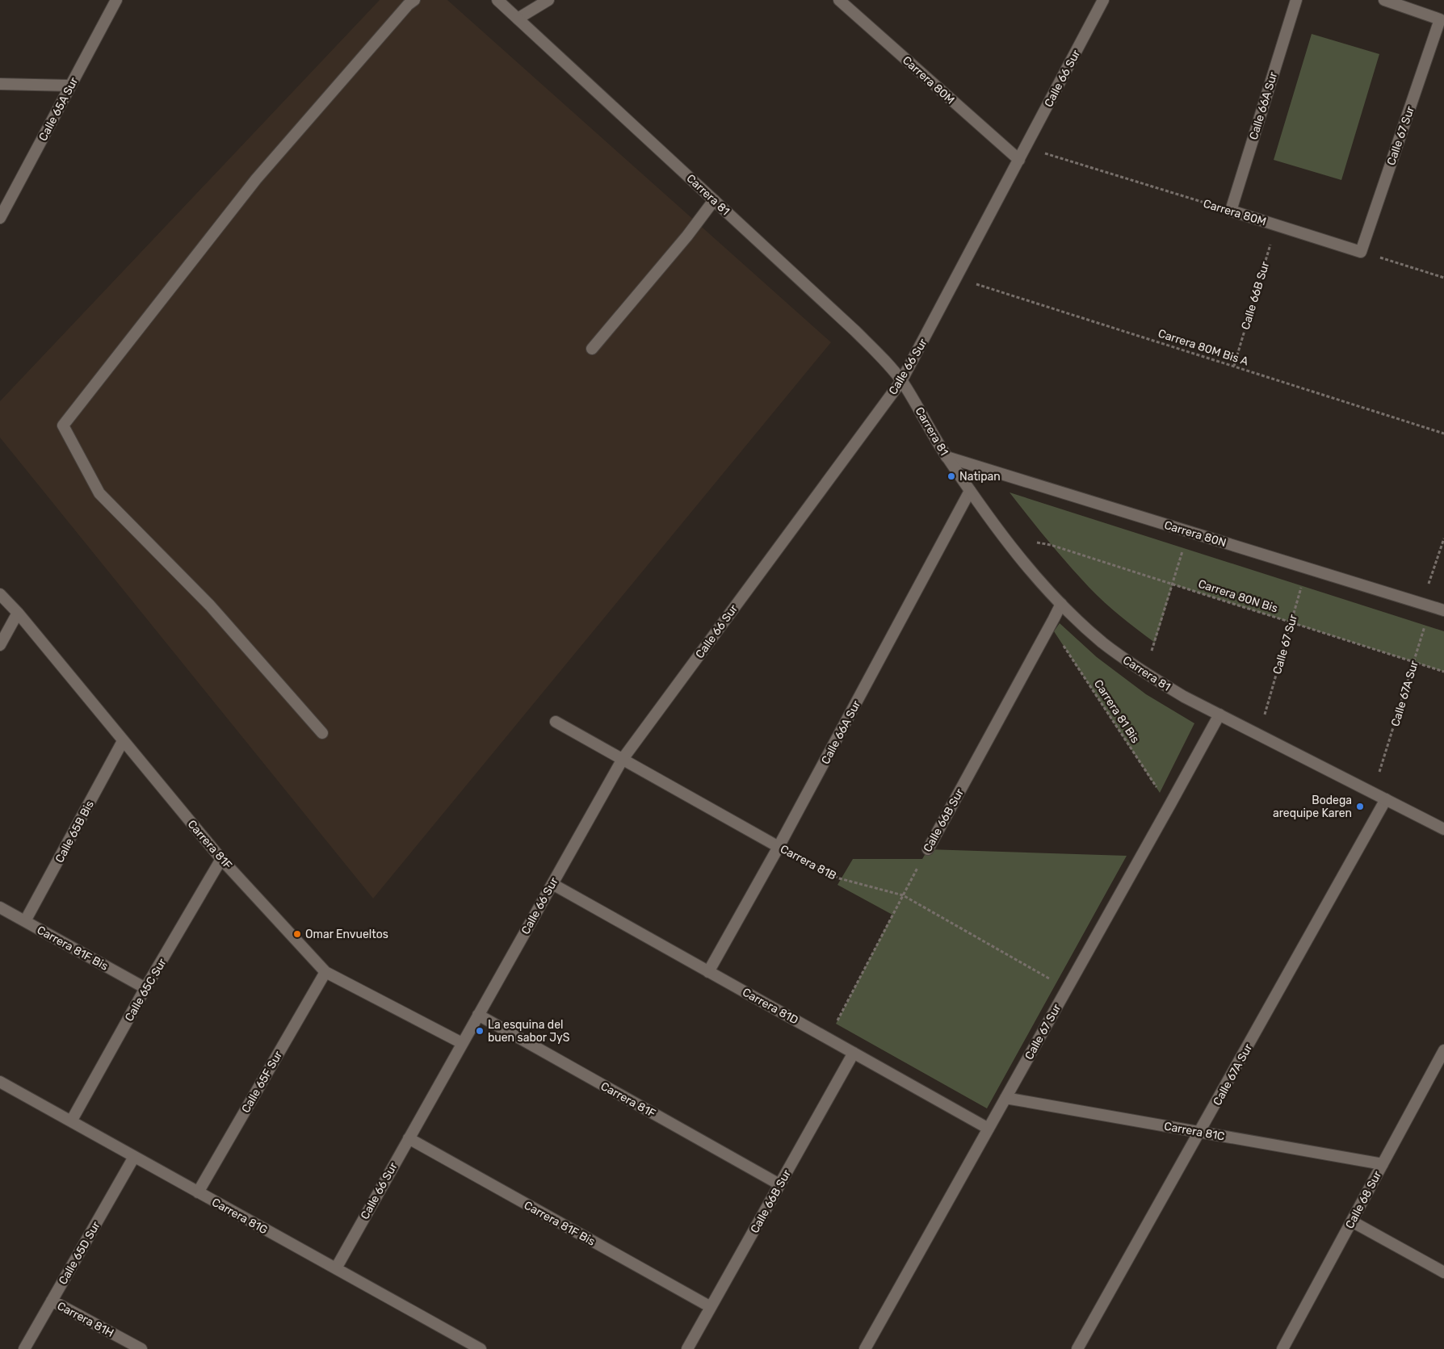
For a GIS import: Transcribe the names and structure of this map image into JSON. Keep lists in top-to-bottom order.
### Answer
{
  "streets": {
    "street": [
      "Calle 66 Sur",
      "Carrera 80M",
      "Calle 66A Sur",
      "Calle 65A Sur",
      "Calle 67 Sur",
      "Carrera 81",
      "Calle 66B Sur",
      "Carrera 80N",
      "Calle 67A Sur",
      "Calle 65B Bis",
      "Carrera 81F",
      "Carrera 81B",
      "Carrera 81F Bis",
      "Calle 65C Sur",
      "Carrera 81D",
      "Calle 65F Sur",
      "Carrera 81C",
      "Calle 68 Sur",
      "Carrera 81G",
      "Calle 65D Sur",
      "Carrera 81H"
    ],
    "path": ["Carrera 80M Bis A", "Carrera 80N Bis", "Carrera 81 Bis"]
  },
  "crossings": [
    ["Calle 66 Sur", "Carrera 80M"],
    ["Calle 66 Sur", "Carrera 81"],
    ["Calle 66 Sur", "Carrera 80M Bis A"],
    ["Calle 66 Sur", "Carrera 81F"],
    ["Calle 66 Sur", "Carrera 81B"],
    ["Calle 66 Sur", "Carrera 81F Bis"],
    ["Calle 66 Sur", "Carrera 81D"],
    ["Calle 66 Sur", "Carrera 81G"],
    ["Carrera 80M", "Calle 66A Sur"],
    ["Carrera 80M", "Calle 67 Sur"],
    ["Carrera 80M", "Calle 66B Sur"],
    ["Calle 66A Sur", "Carrera 81"],
    ["Calle 66A Sur", "Carrera 81B"],
    ["Calle 66A Sur", "Carrera 81D"],
    ["Calle 67 Sur", "Carrera 81"],
    ["Calle 67 Sur", "Carrera 80N"],
    ["Calle 67 Sur", "Carrera 80N Bis"],
    ["Calle 67 Sur", "Carrera 81 Bis"],
    ["Calle 67 Sur", "Carrera 81B"],
    ["Calle 67 Sur", "Carrera 81D"],
    ["Calle 67 Sur", "Carrera 81C"],
    ["Carrera 81", "Calle 66B Sur"],
    ["Carrera 81", "Carrera 80N"],
    ["Carrera 81", "Calle 67A Sur"],
    ["Calle 66B Sur", "Carrera 80M Bis A"],
    ["Calle 66B Sur", "Carrera 81 Bis"],
    ["Calle 66B Sur", "Carrera 81F"],
    ["Calle 66B Sur", "Carrera 81B"],
    ["Calle 66B Sur", "Carrera 81F Bis"],
    ["Calle 66B Sur", "Carrera 81D"],
    ["Carrera 80N", "Calle 67A Sur"],
    ["Carrera 80N Bis", "Calle 67A Sur"],
    ["Calle 67A Sur", "Carrera 81C"],
    ["Calle 65B Bis", "Carrera 81F"],
    ["Calle 65B Bis", "Carrera 81F Bis"],
    ["Carrera 81F", "Calle 65C Sur"],
    ["Carrera 81F", "Calle 65F Sur"],
    ["Carrera 81F Bis", "Calle 65C Sur"],
    ["Calle 65C Sur", "Carrera 81G"],
    ["Calle 65F Sur", "Carrera 81G"],
    ["Carrera 81C", "Calle 68 Sur"],
    ["Carrera 81G", "Calle 65D Sur"],
    ["Calle 65D Sur", "Carrera 81H"]
  ],
  "places": [
    "Natipan",
    "Bodega arequipe Karen",
    "Omar Envueltos",
    "La esquina del buen sabor JyS"
  ]
}
